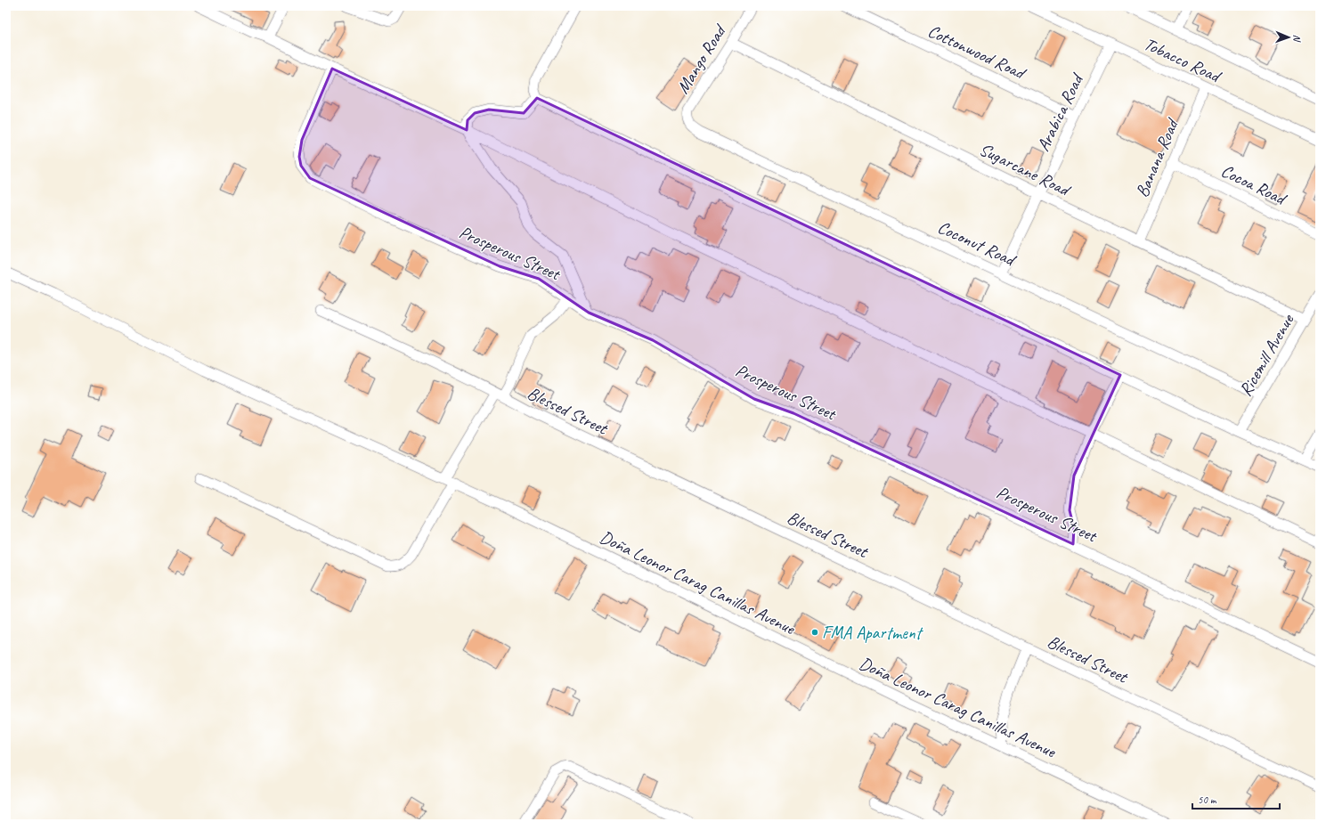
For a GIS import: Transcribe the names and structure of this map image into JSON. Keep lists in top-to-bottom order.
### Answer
{
  "streets": {
    "street": [
      "Cottonwood Road",
      "Mango Road",
      "Tobacco Road",
      "Arabica Road",
      "Banana Road",
      "Sugarcane Road",
      "Cocoa Road",
      "Coconut Road",
      "Prosperous Street",
      "Ricemill Avenue",
      "Blessed Street",
      "Doña Leonor Carag Canillas Avenue"
    ]
  },
  "crossings": [
    ["Cottonwood Road", "Arabica Road"],
    ["Mango Road", "Sugarcane Road"],
    ["Mango Road", "Coconut Road"],
    ["Tobacco Road", "Arabica Road"],
    ["Tobacco Road", "Banana Road"],
    ["Arabica Road", "Sugarcane Road"],
    ["Arabica Road", "Coconut Road"],
    ["Banana Road", "Sugarcane Road"],
    ["Banana Road", "Cocoa Road"],
    ["Sugarcane Road", "Ricemill Avenue"],
    ["Coconut Road", "Ricemill Avenue"]
  ],
  "places": ["FMA Apartment"],
  "scale_bar": "50 m",
  "north": "right"
}
